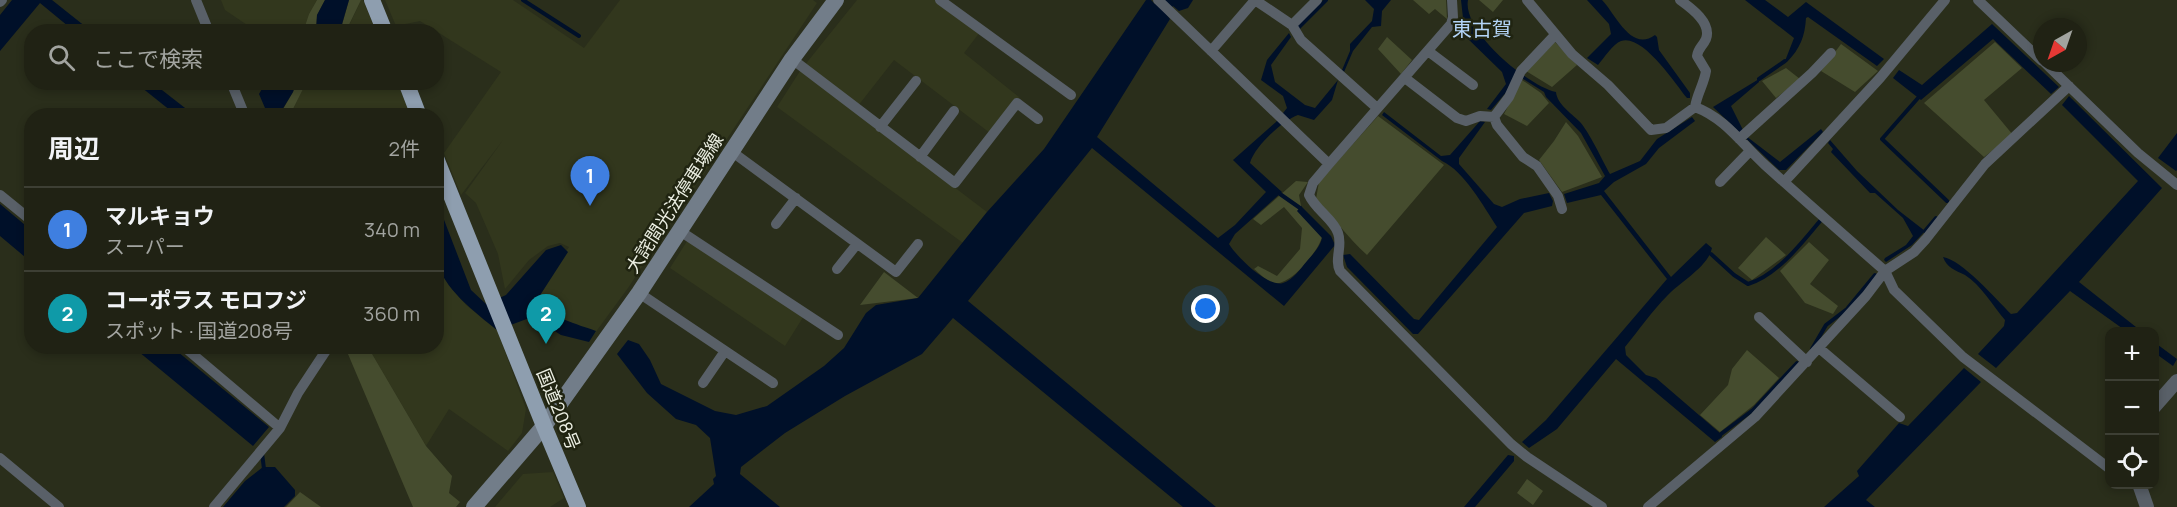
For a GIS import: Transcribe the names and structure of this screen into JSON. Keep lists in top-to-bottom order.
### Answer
{
  "streets": {
    "highway": ["国道208号"],
    "main road": ["大詫間光法停車場線"]
  },
  "crossings": [
    ["大詫間光法停車場線", "国道208号"]
  ],
  "districts": ["東古賀"],
  "north": "bottom left",
  "page": {
    "search": "ここで検索",
    "heading": ["周辺", "2件"],
    "pins": ["1", "2"],
    "list": [
      {
        "mark": "1",
        "name": "マルキョウ",
        "note": "スーパー",
        "value": "340 m"
      },
      {
        "mark": "2",
        "name": "コーポラス モロフジ",
        "note": "スポット · 国道208号",
        "value": "360 m"
      }
    ],
    "map_buttons": ["+", "−"]
  }
}
